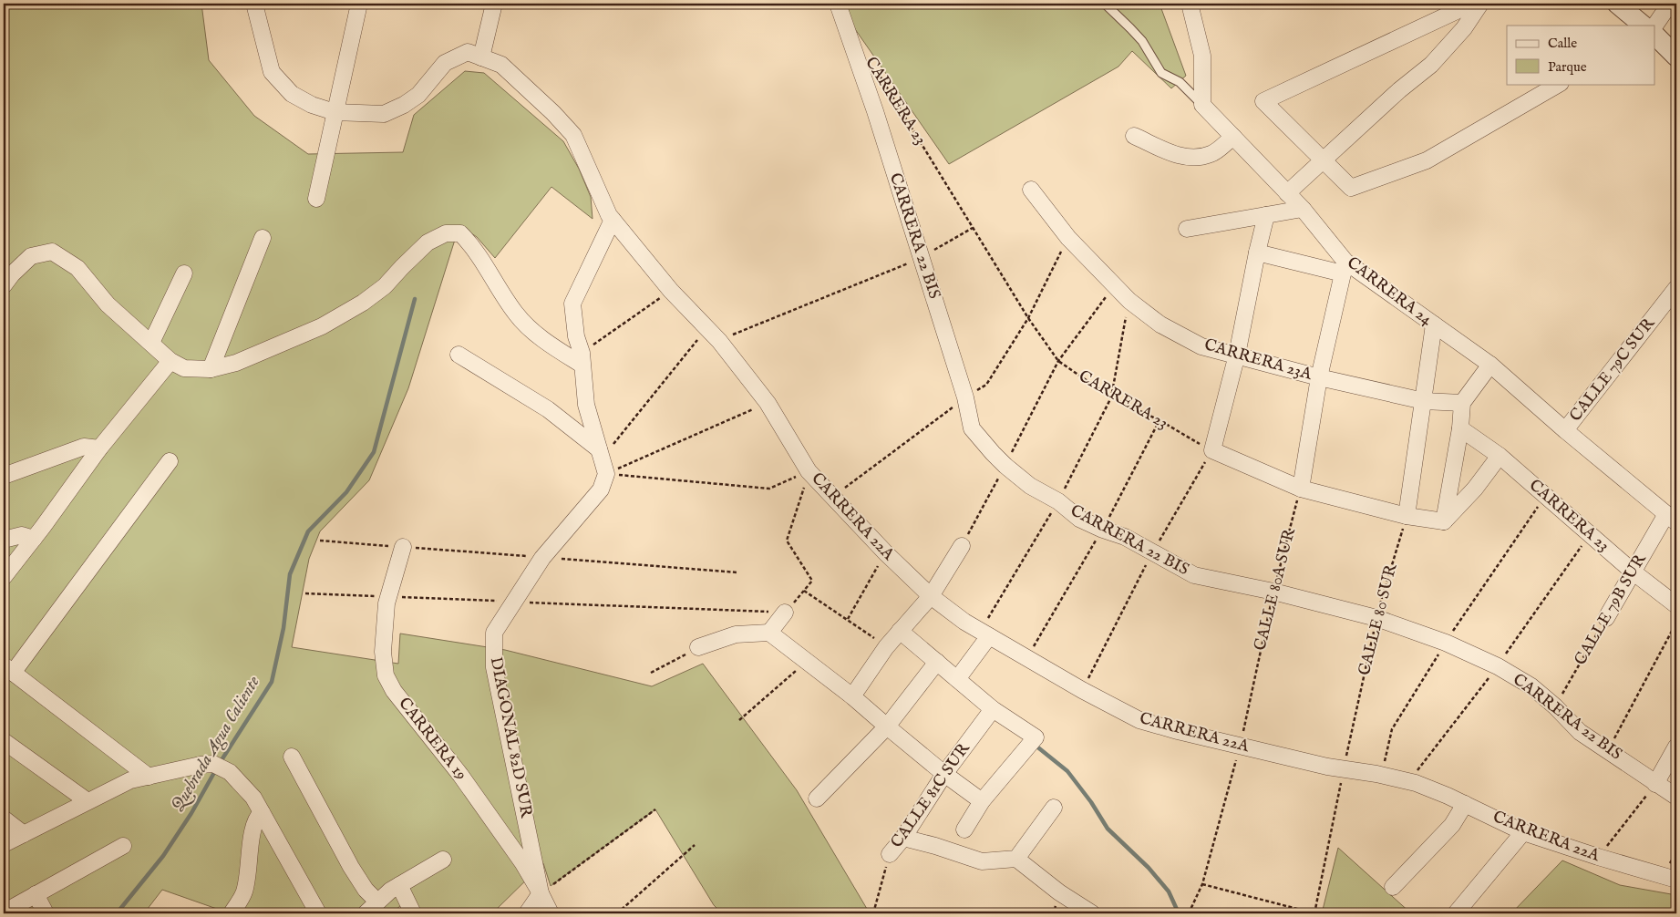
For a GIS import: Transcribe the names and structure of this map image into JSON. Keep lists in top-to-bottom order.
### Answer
{
  "streets": {
    "street": [
      "CARRERA 23",
      "CARRERA 22 BIS",
      "CARRERA 24",
      "CARRERA 23A",
      "CALLE 79C SUR",
      "CARRERA 22A",
      "CALLE 79B SUR",
      "DIAGONAL 82D SUR",
      "CARRERA 19",
      "CALLE 81C SUR"
    ],
    "path": ["CALLE 80A SUR", "CALLE 80 SUR"]
  },
  "crossings": [
    ["CARRERA 23", "CALLE 79B SUR"],
    ["CARRERA 22 BIS", "CALLE 80A SUR"],
    ["CARRERA 22 BIS", "CALLE 79B SUR"],
    ["CARRERA 22 BIS", "CALLE 80 SUR"],
    ["CARRERA 24", "CALLE 79C SUR"],
    ["CARRERA 24", "CALLE 79B SUR"],
    ["CARRERA 22A", "CALLE 80A SUR"],
    ["CARRERA 22A", "CALLE 80 SUR"],
    ["DIAGONAL 82D SUR", "CARRERA 19"]
  ],
  "water": ["Quebrada Agua Caliente"],
  "legend": ["Calle", "Parque"]
}
